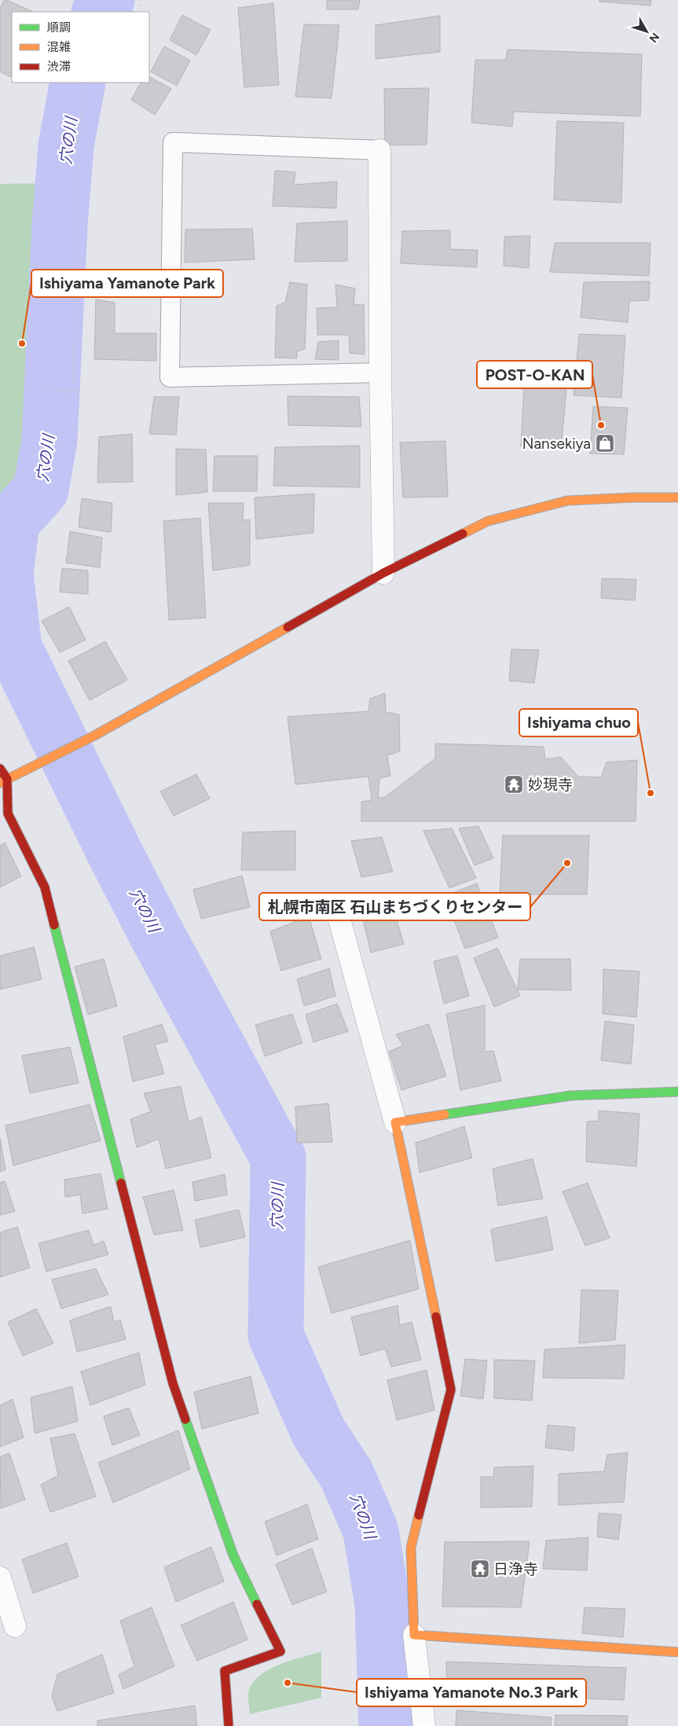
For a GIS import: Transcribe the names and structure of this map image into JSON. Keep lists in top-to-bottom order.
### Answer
{
  "water": ["穴の川"],
  "places": {
    "other": [
      "Ishiyama Yamanote Park",
      "POST-O-KAN",
      "Ishiyama chuo",
      "札幌市南区 石山まちづくりセンター",
      "Ishiyama Yamanote No.3 Park"
    ],
    "shop": ["Nansekiya"],
    "temple": ["妙現寺", "日浄寺"]
  },
  "legend": ["順調", "混雑", "渋滞"],
  "north": "bottom right"
}
